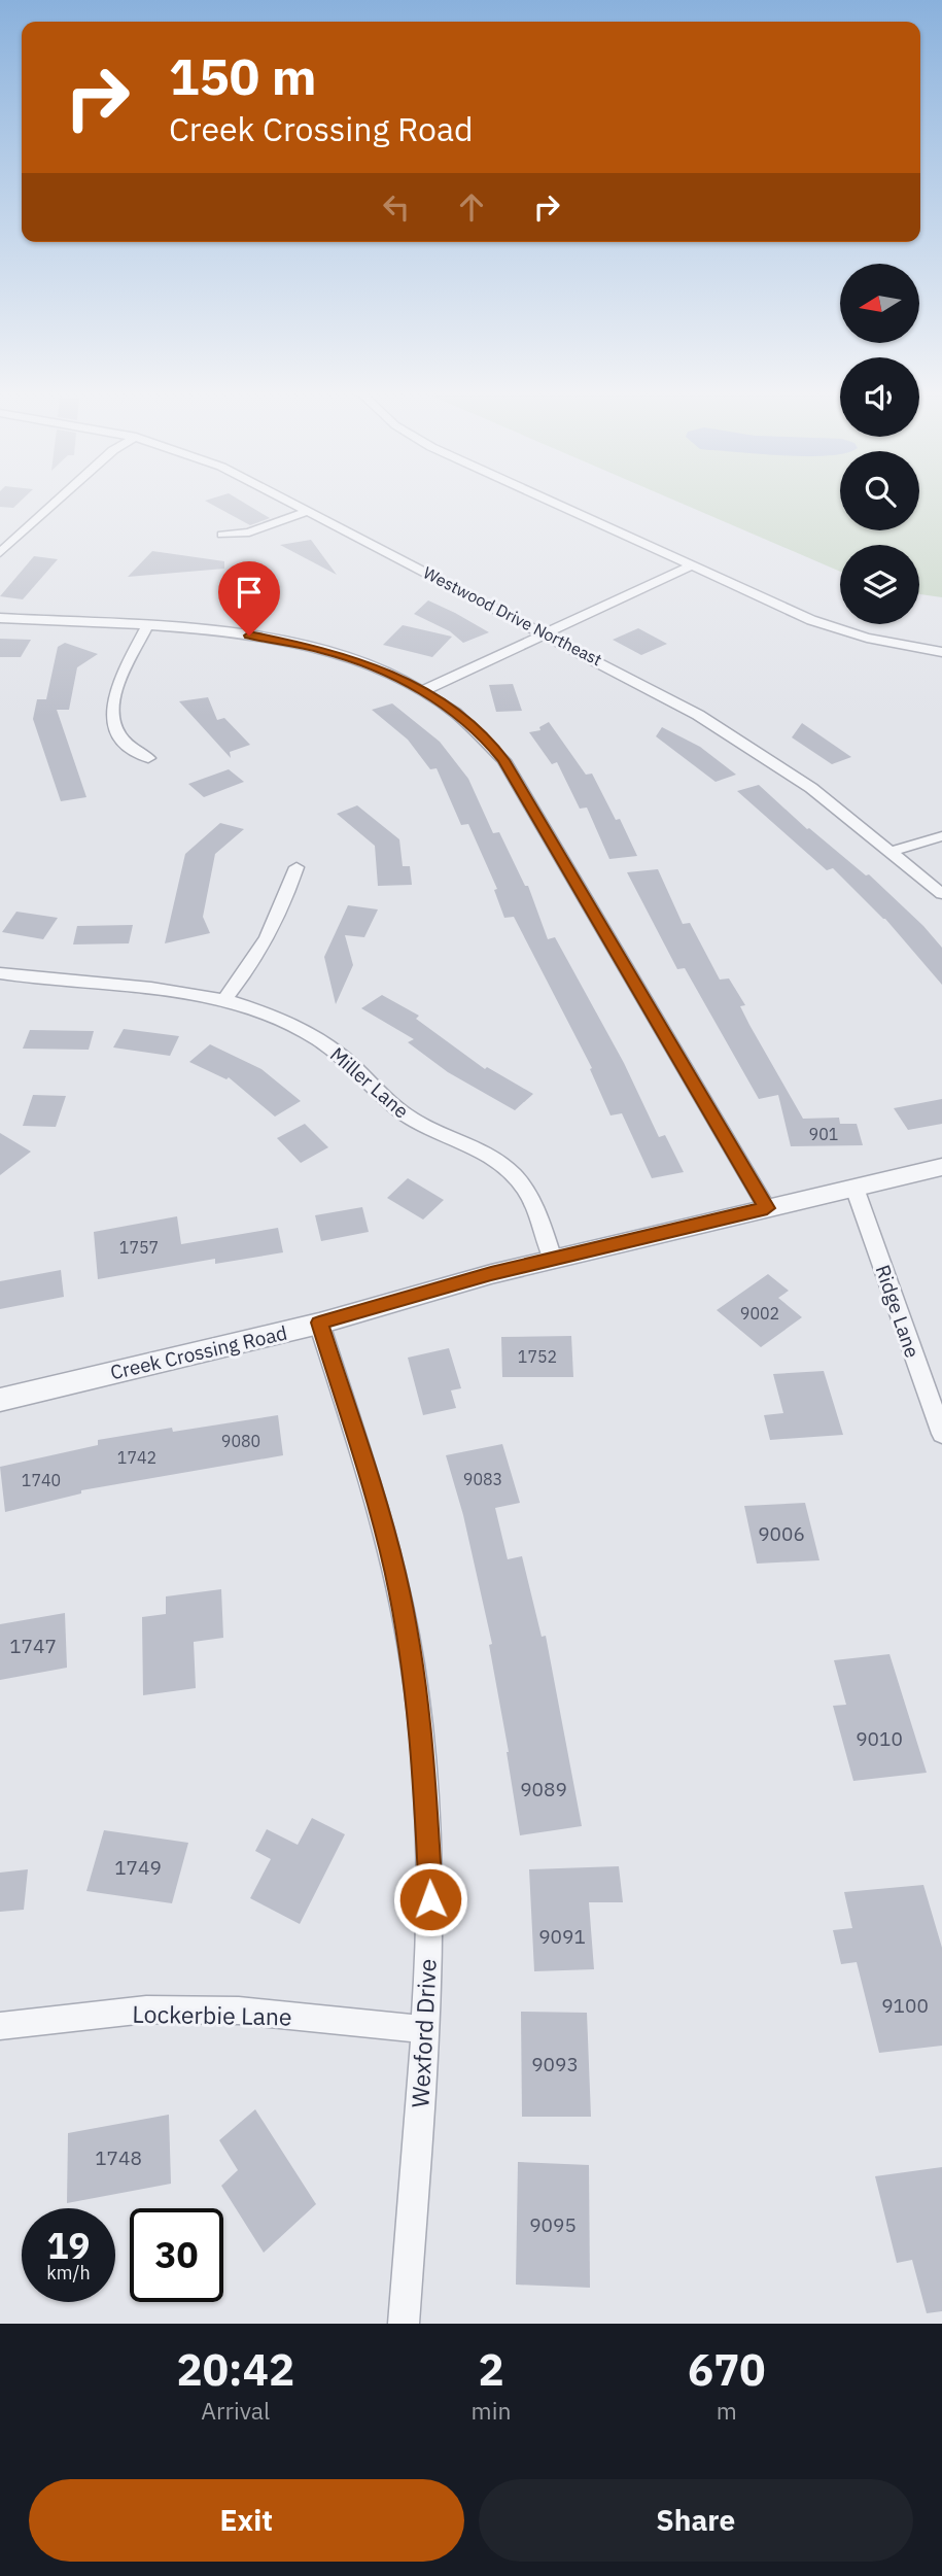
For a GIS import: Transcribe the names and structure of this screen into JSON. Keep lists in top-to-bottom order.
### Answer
{
  "streets": {
    "street": [
      "Westwood Drive Northeast",
      "Miller Lane",
      "Ridge Lane",
      "Creek Crossing Road",
      "Lockerbie Lane",
      "Wexford Drive"
    ]
  },
  "crossings": [
    ["Miller Lane", "Creek Crossing Road"],
    ["Ridge Lane", "Creek Crossing Road"],
    ["Creek Crossing Road", "Wexford Drive"],
    ["Lockerbie Lane", "Wexford Drive"]
  ],
  "house_numbers": [
    "901",
    "1757",
    "9002",
    "1752",
    "9080",
    "1742",
    "9083",
    "1740",
    "9006",
    "1747",
    "9010",
    "9089",
    "1749",
    "9091",
    "9100",
    "9093",
    "1748",
    "9095"
  ],
  "north": "left",
  "page": {
    "turn": ["150 m", "Creek Crossing Road"],
    "speed": "19 km/h",
    "limit": "30",
    "eta": [
      "20:42",
      "Arrival",
      "2",
      "min",
      "670",
      "m"
    ],
    "buttons": ["Exit", "Share"]
  }
}
